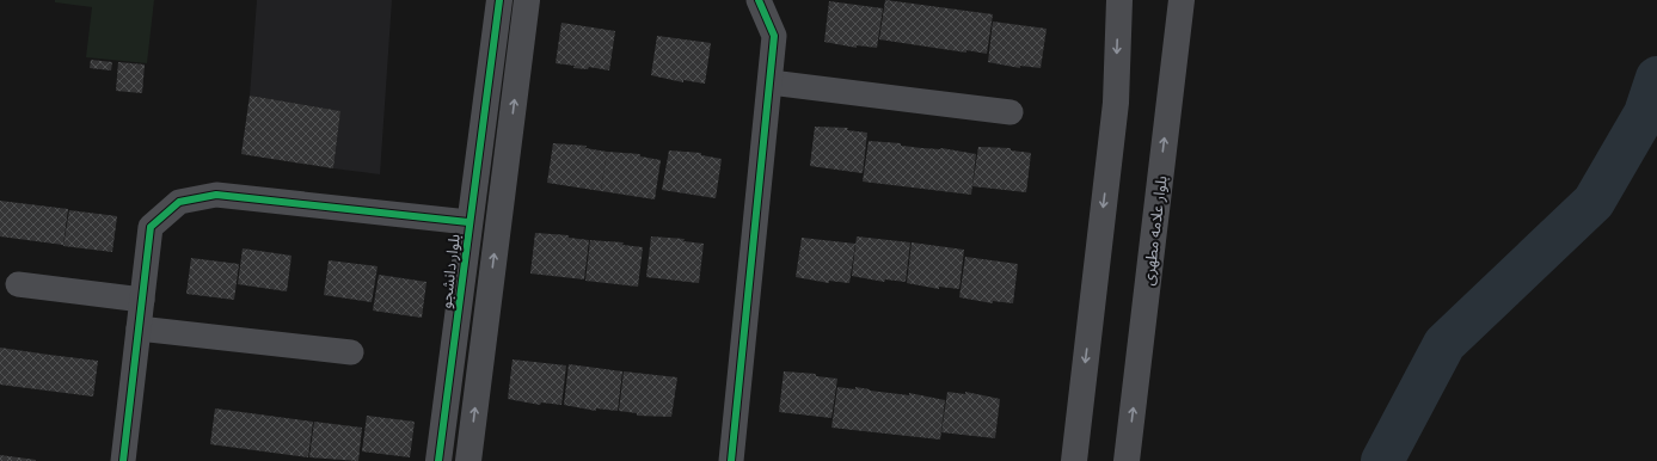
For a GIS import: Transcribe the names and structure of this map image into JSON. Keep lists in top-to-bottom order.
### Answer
{
  "streets": {
    "street": ["بلوار علامه مطهری", "بلوار دانشجو"]
  }
}
